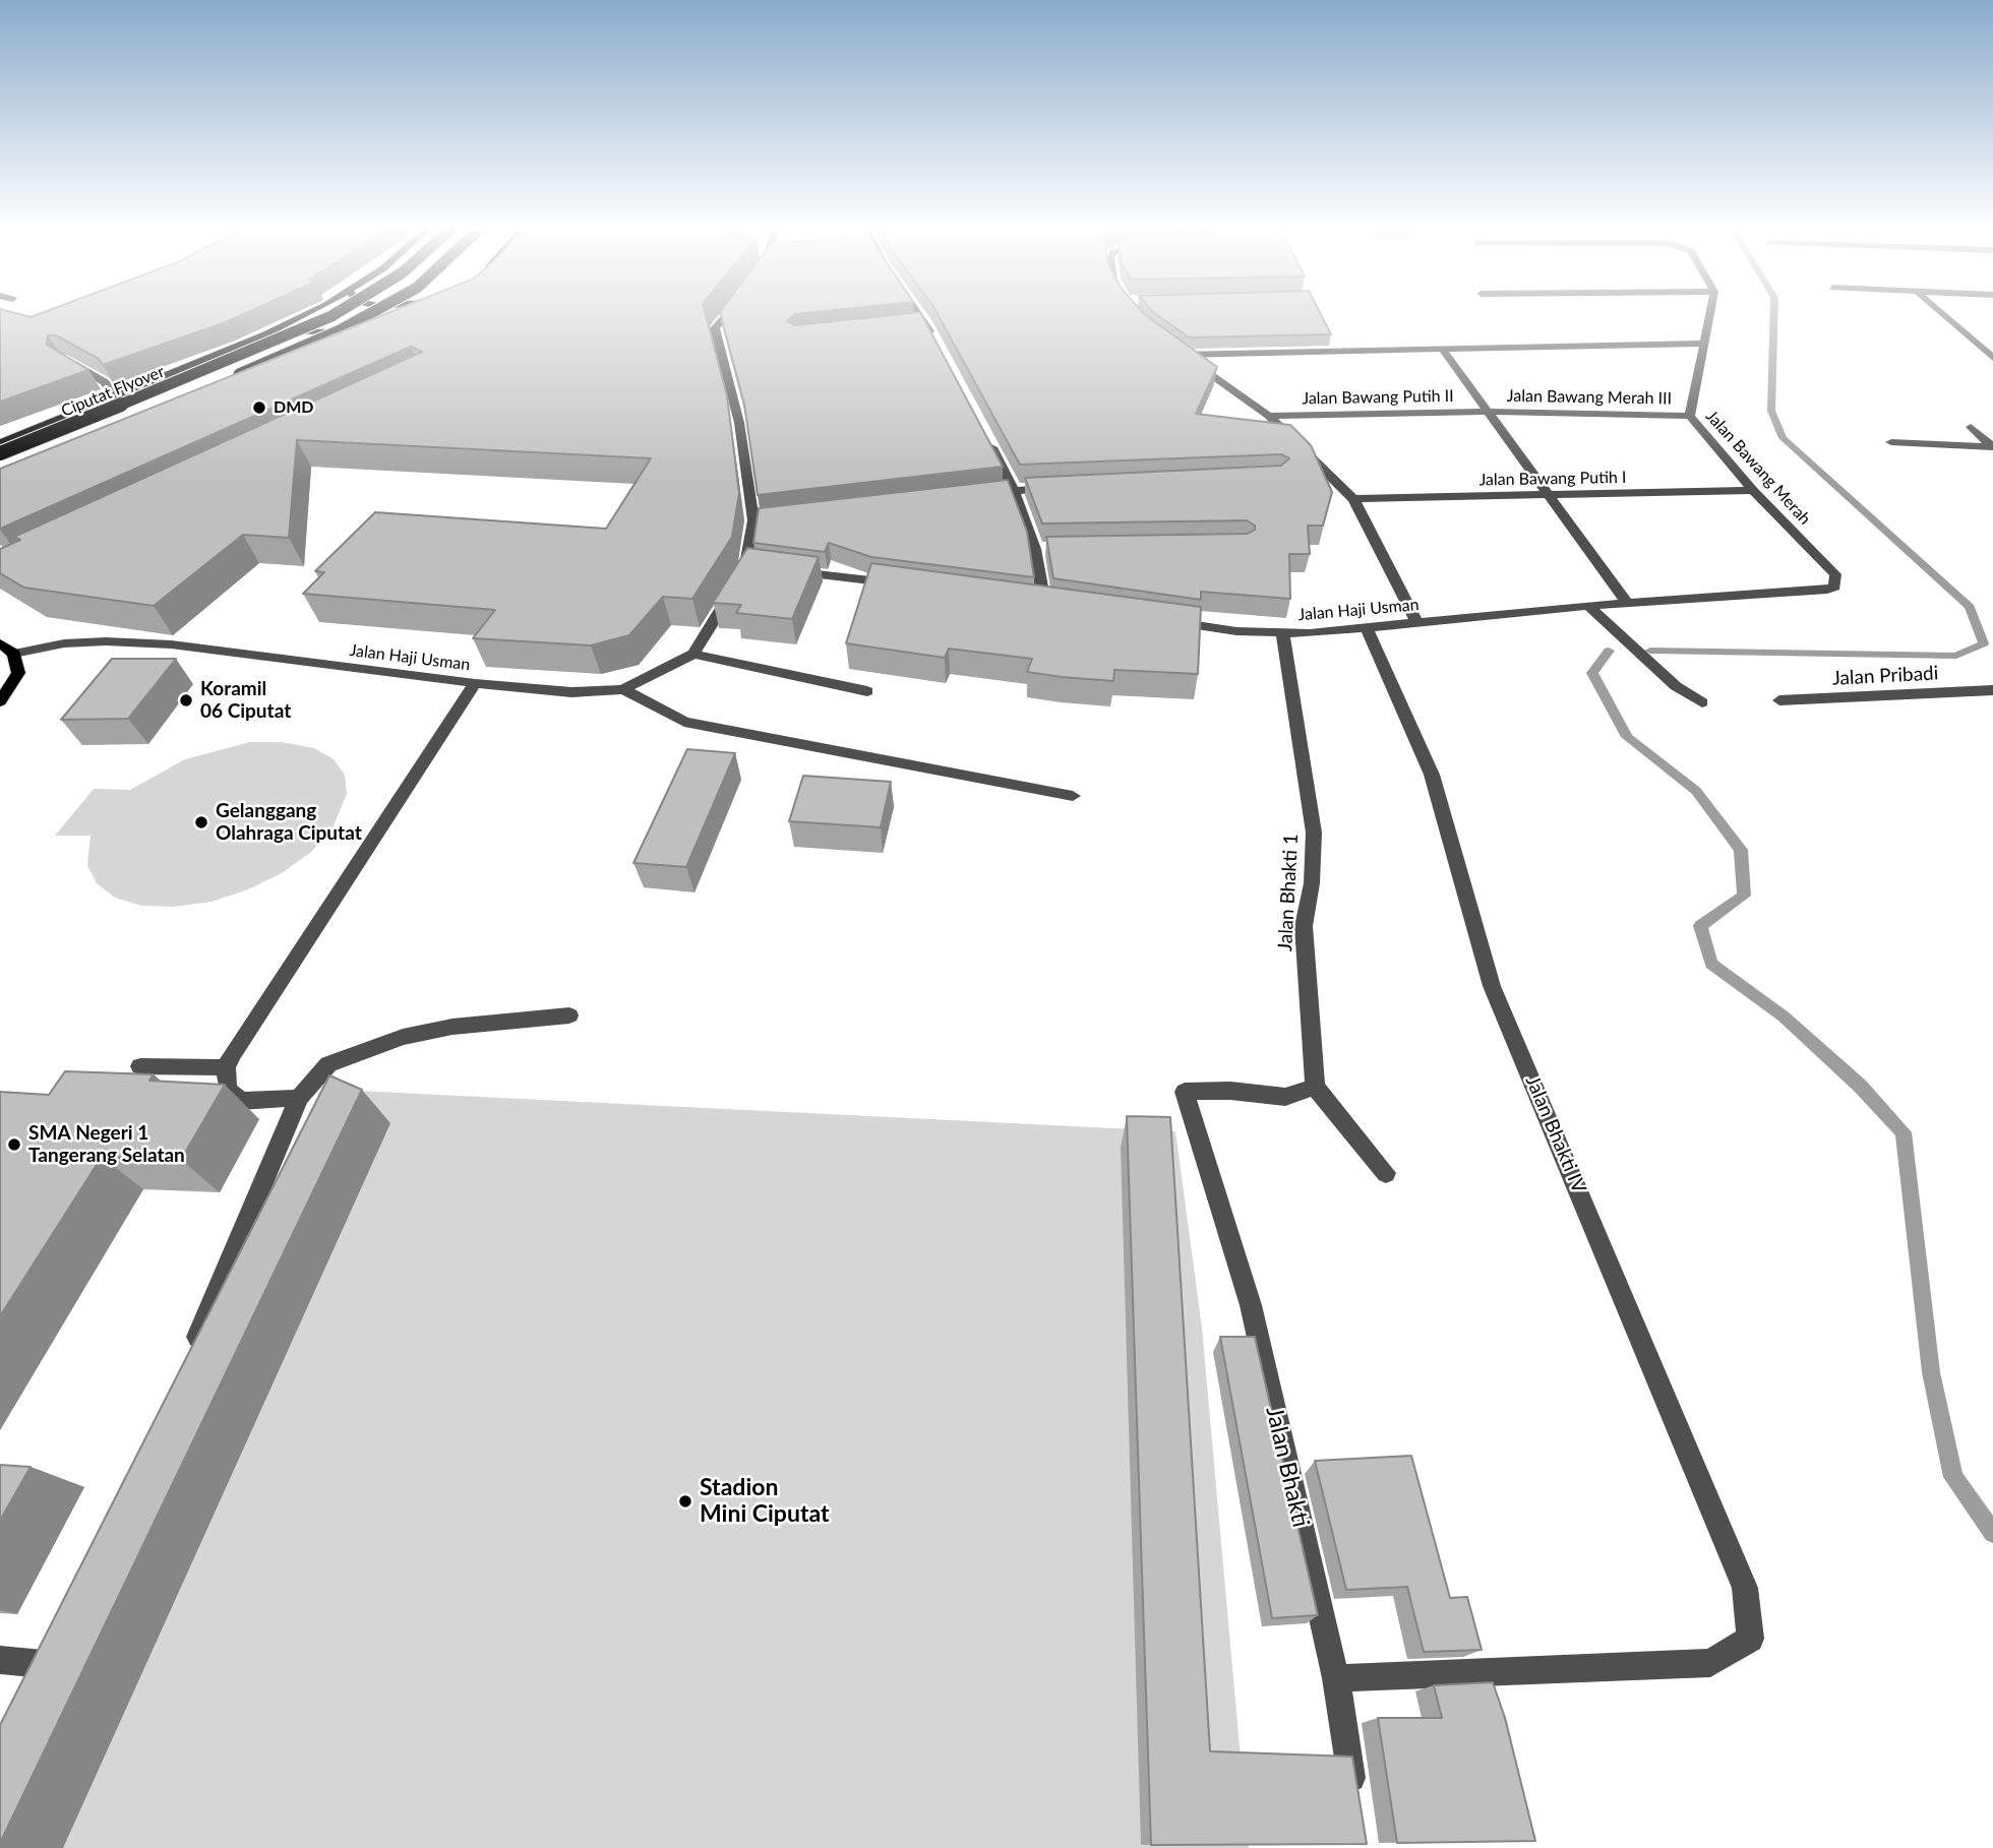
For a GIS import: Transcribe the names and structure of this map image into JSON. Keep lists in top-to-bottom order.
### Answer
{
  "streets": {
    "highway": ["Ciputat Flyover"],
    "street": [
      "Jalan Bawang Putih II",
      "Jalan Bawang Merah III",
      "Jalan Bawang Merah",
      "Jalan Bawang Putih I",
      "Jalan Haji Usman",
      "Jalan Pribadi",
      "Jalan Bhakti 1",
      "Jalan Bhakti IV",
      "Jalan Bhakti"
    ]
  },
  "crossings": [
    ["Jalan Bawang Putih II", "Jalan Bawang Merah III"],
    ["Jalan Bawang Merah III", "Jalan Bawang Merah"],
    ["Jalan Bawang Merah", "Jalan Bawang Putih I"],
    ["Jalan Bawang Merah", "Jalan Haji Usman"],
    ["Jalan Haji Usman", "Jalan Bhakti 1"],
    ["Jalan Haji Usman", "Jalan Bhakti IV"],
    ["Jalan Bhakti 1", "Jalan Bhakti"],
    ["Jalan Bhakti IV", "Jalan Bhakti"]
  ],
  "places": [
    "DMD",
    "Koramil 06 Ciputat",
    "Gelanggang Olahraga Ciputat",
    "SMA Negeri 1 Tangerang Selatan",
    "Stadion Mini Ciputat"
  ]
}
